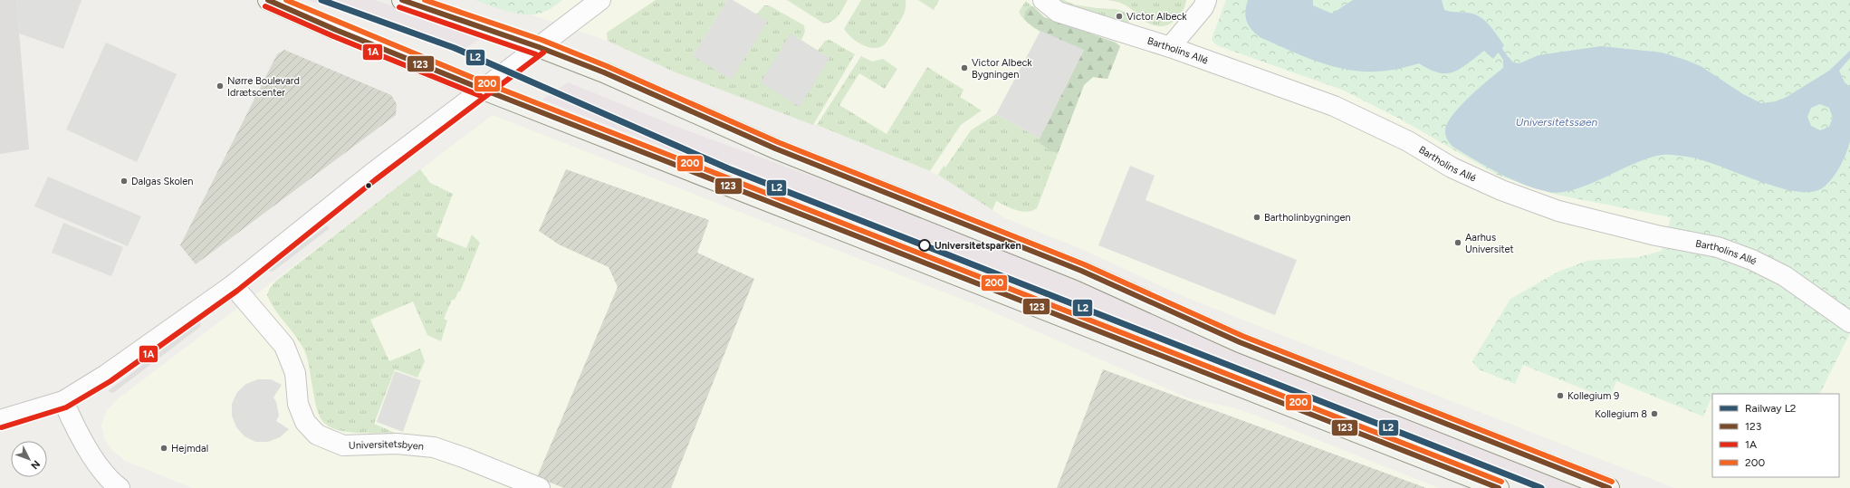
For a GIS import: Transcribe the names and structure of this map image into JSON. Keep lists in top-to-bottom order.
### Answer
{
  "streets": {
    "street": ["Bartholins Allé", "Universitetsbyen"]
  },
  "water": ["Universitetssøen"],
  "places": [
    "Victor Albeck",
    "Victor Albeck Bygningen",
    "Nørre Boulevard Idrætscenter",
    "Dalgas Skolen",
    "Bartholinbygningen",
    "Aarhus Universitet",
    "Universitetsparken",
    "Kollegium 9",
    "Kollegium 8",
    "Hejmdal"
  ],
  "lines": [
    "rail line L2",
    "transit line 123",
    "transit line 200",
    "transit line 1A"
  ],
  "legend": [
    "Railway L2",
    "123",
    "1A",
    "200"
  ],
  "north": "bottom right"
}
